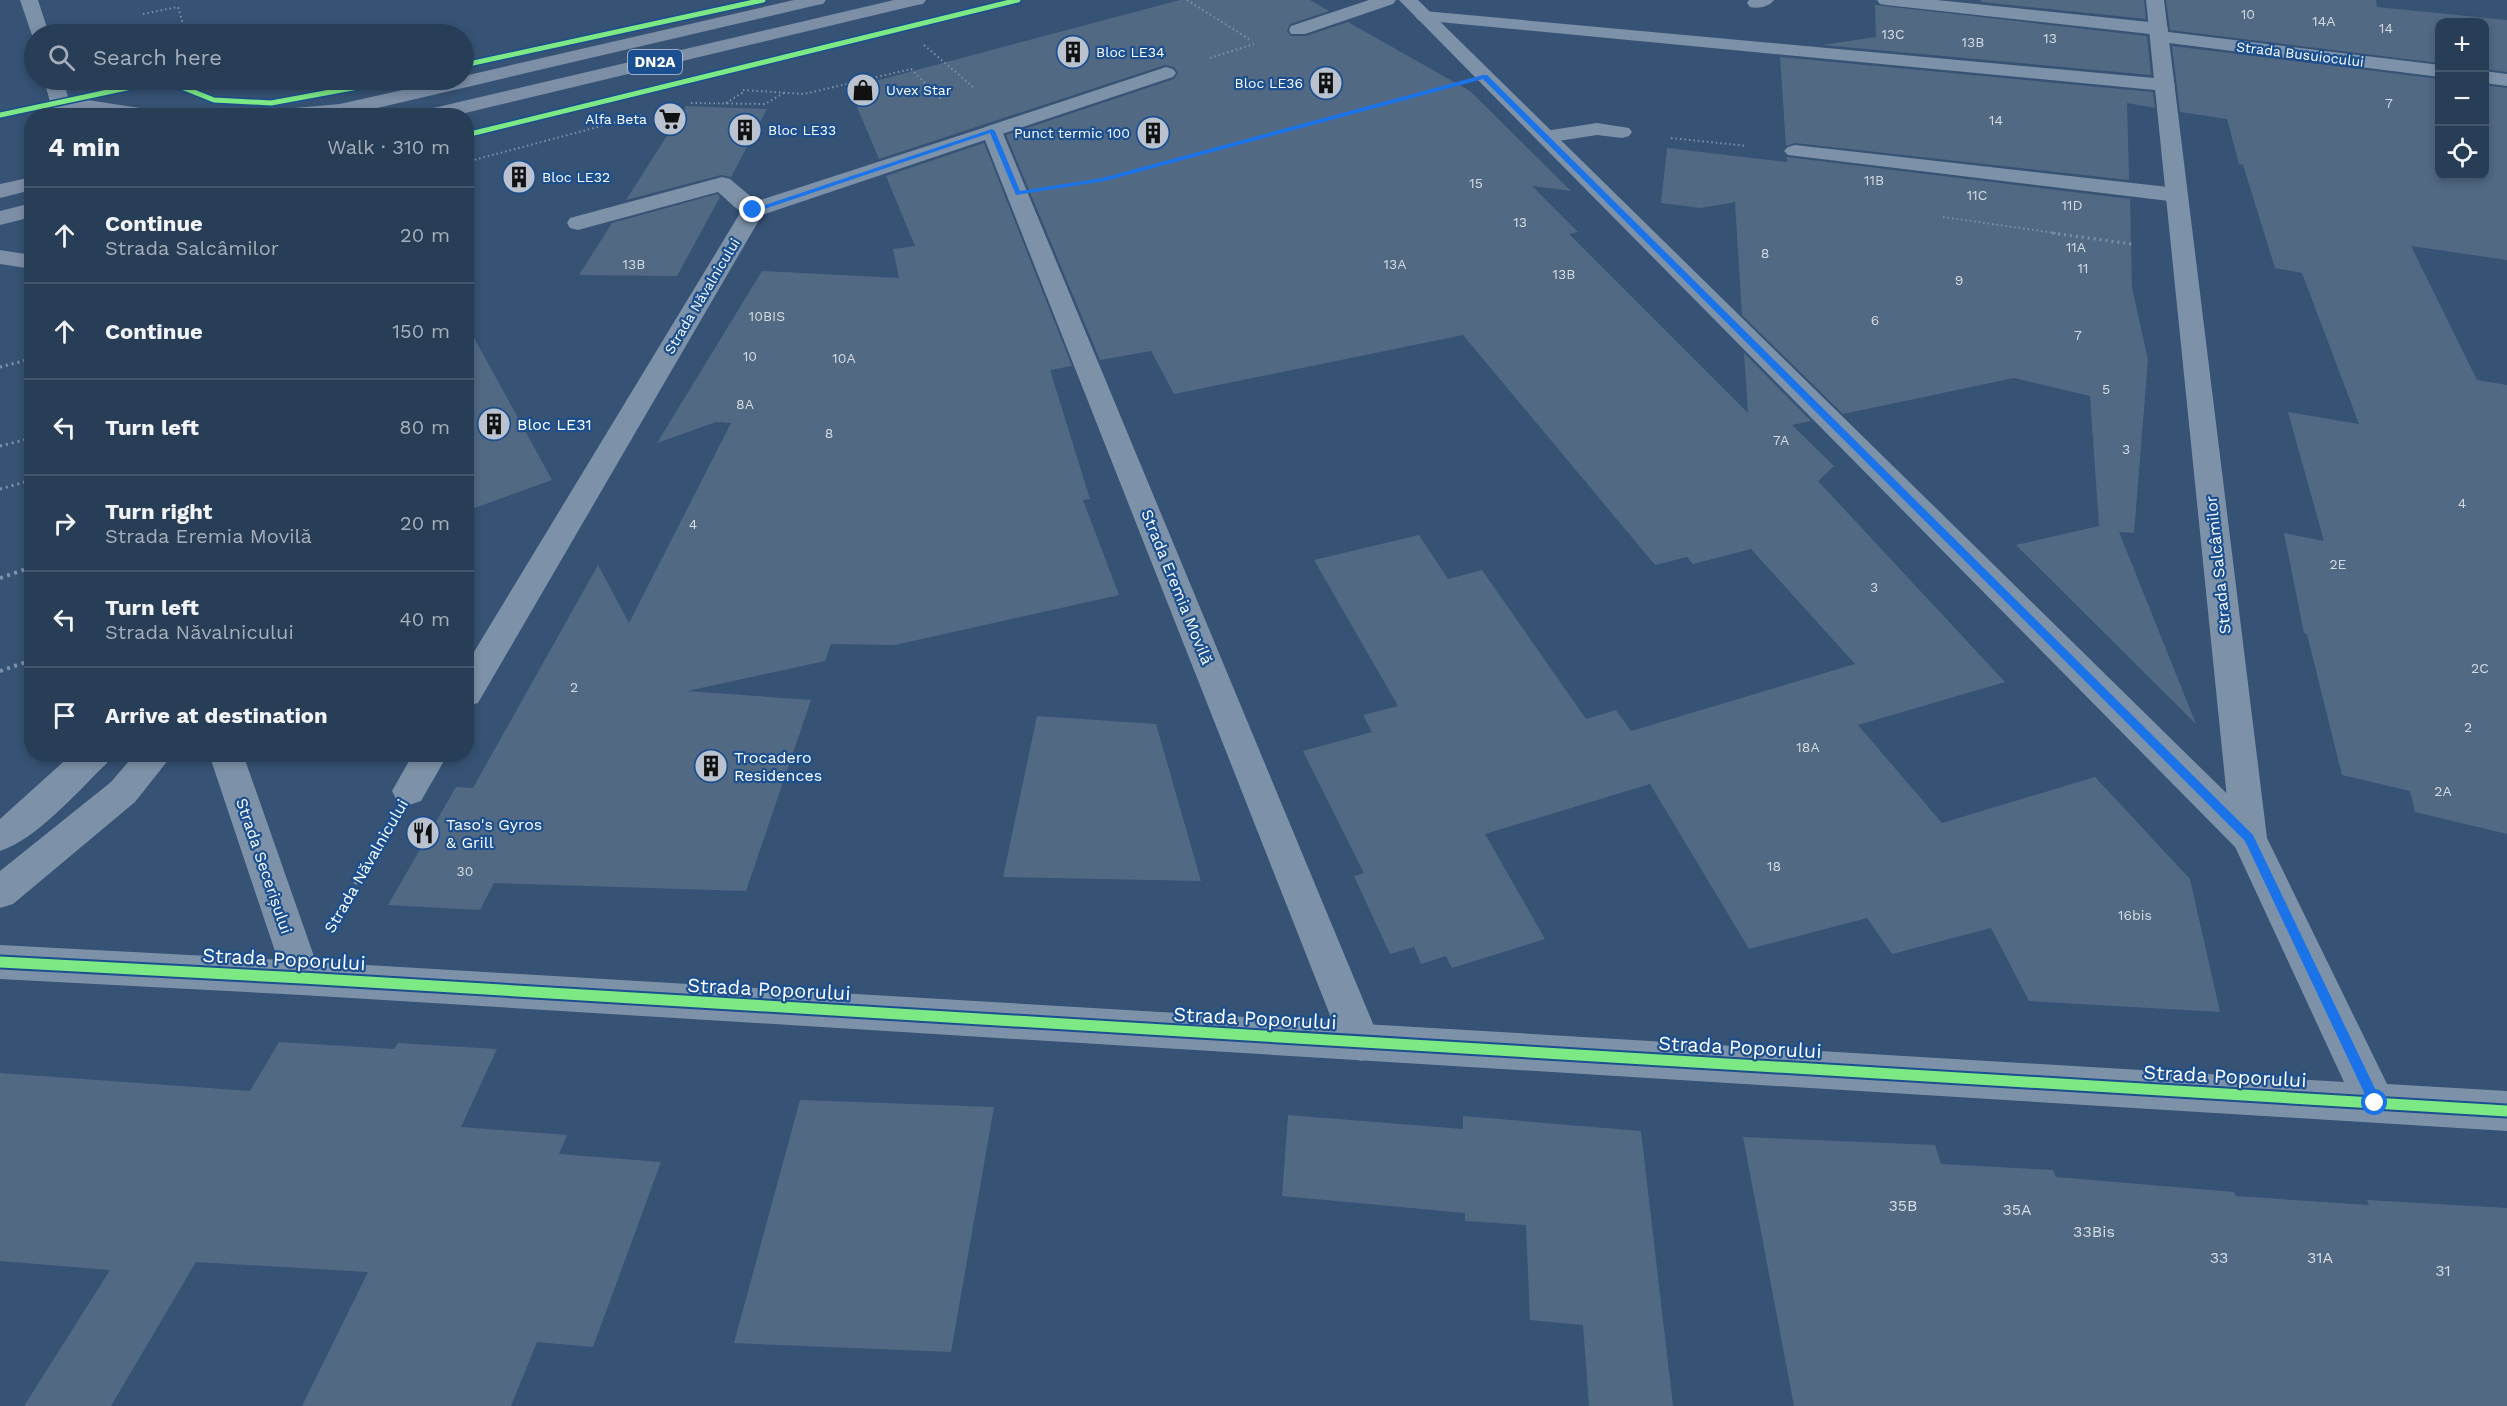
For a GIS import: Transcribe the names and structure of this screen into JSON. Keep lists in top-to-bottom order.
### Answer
{
  "streets": {
    "main road": ["DN2A"],
    "street": [
      "Strada Busuiocului",
      "Strada Năvalnicului",
      "Strada Salcâmilor",
      "Strada Eremia Movilă",
      "Strada Secerișului",
      "Strada Poporului"
    ]
  },
  "crossings": [
    ["Strada Busuiocului", "Strada Salcâmilor"],
    ["Strada Năvalnicului", "Strada Secerișului"],
    ["Strada Năvalnicului", "Strada Poporului"],
    ["Strada Salcâmilor", "Strada Poporului"],
    ["Strada Eremia Movilă", "Strada Poporului"],
    ["Strada Secerișului", "Strada Poporului"]
  ],
  "places": {
    "building": [
      "Bloc LE34",
      "Bloc LE36",
      "Bloc LE33",
      "Punct termic 100",
      "Bloc LE32",
      "Bloc LE31",
      "Trocadero Residences"
    ],
    "shop": ["Uvex Star"],
    "supermarket": ["Alfa Beta"],
    "restaurant": ["Taso's Gyros & Grill"]
  },
  "house_numbers": [
    "10",
    "14A",
    "14",
    "13C",
    "13",
    "13B",
    "7",
    "14",
    "11B",
    "15",
    "11C",
    "11D",
    "13",
    "11A",
    "8",
    "13B",
    "13A",
    "11",
    "13B",
    "9",
    "10BIS",
    "6",
    "7",
    "10",
    "10A",
    "5",
    "8A",
    "8",
    "7A",
    "3",
    "4",
    "4",
    "2E",
    "3",
    "2C",
    "2",
    "2",
    "18A",
    "2A",
    "18",
    "30",
    "16bis",
    "35B",
    "35A",
    "33Bis",
    "33",
    "31A",
    "31"
  ],
  "page": {
    "map_buttons": ["+", "−"],
    "search": "Search here",
    "heading": ["4 min", "Walk · 310 m"],
    "list": [
      ["Continue", "Strada Salcâmilor", "20 m"],
      ["Continue", "150 m"],
      ["Turn left", "80 m"],
      ["Turn right", "Strada Eremia Movilă", "20 m"],
      ["Turn left", "Strada Năvalnicului", "40 m"],
      "Arrive at destination"
    ]
  }
}
